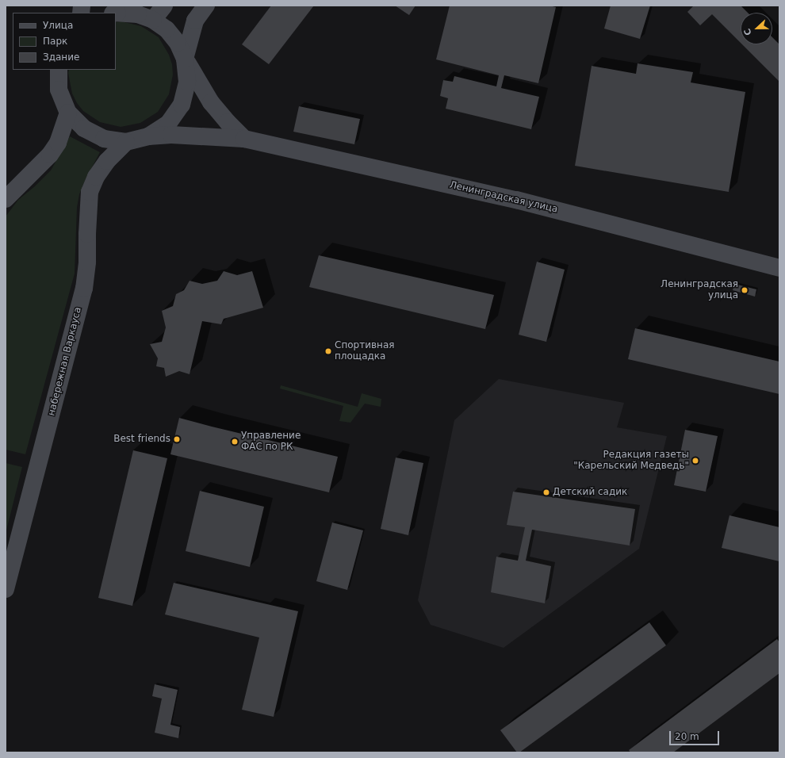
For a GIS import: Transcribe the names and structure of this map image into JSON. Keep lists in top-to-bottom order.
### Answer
{
  "streets": {
    "main road": ["Ленинградская улица", "набережная Варкауса"]
  },
  "places": [
    "Ленинградская улица",
    "Спортивная площадка",
    "Best friends",
    "Управление ФАС по РК",
    "Редакция газеты \"Карельский Медведь\"",
    "Детский садик"
  ],
  "legend": ["Улица", "Парк", "Здание"],
  "scale_bar": "20 m",
  "north": "left"
}
